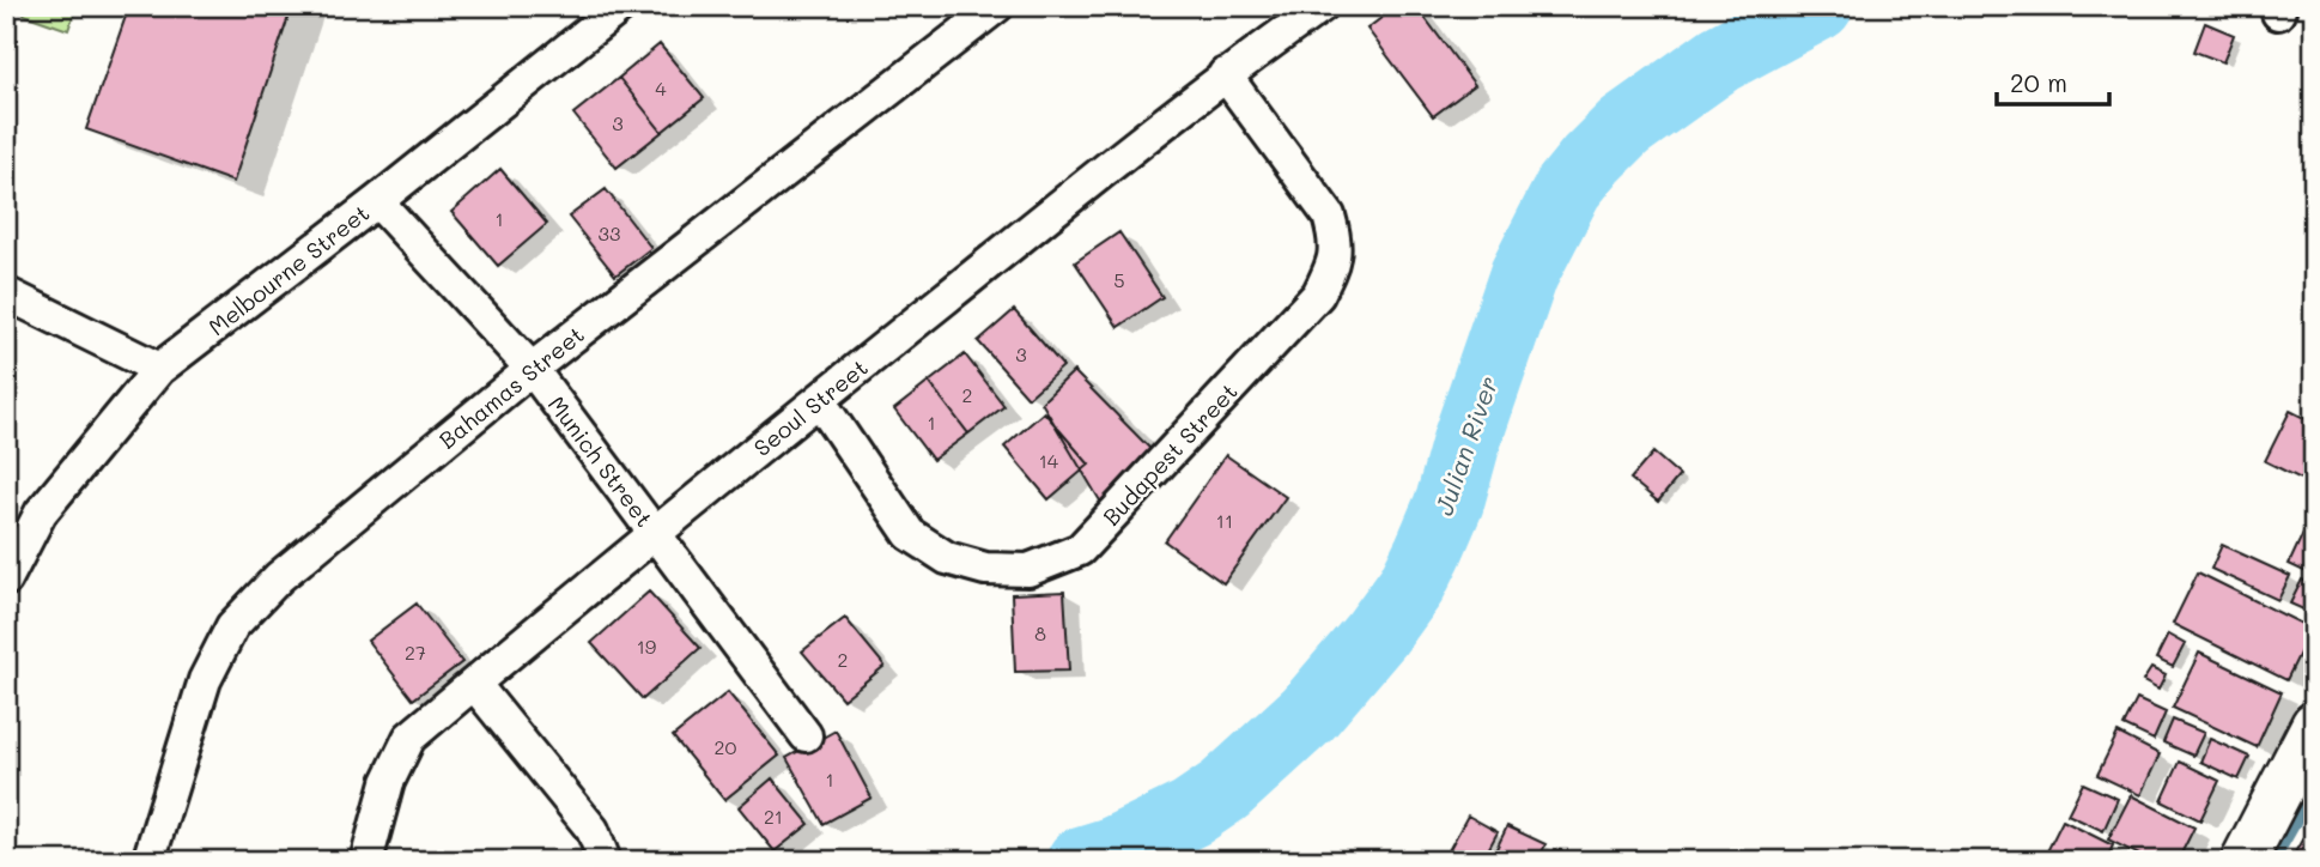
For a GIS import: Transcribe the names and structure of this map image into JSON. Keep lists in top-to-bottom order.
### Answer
{
  "streets": {
    "street": [
      "Melbourne Street",
      "Bahamas Street",
      "Seoul Street",
      "Budapest Street",
      "Munich Street"
    ]
  },
  "crossings": [
    ["Melbourne Street", "Munich Street"],
    ["Bahamas Street", "Munich Street"],
    ["Seoul Street", "Budapest Street"],
    ["Seoul Street", "Munich Street"]
  ],
  "water": ["Julian River"],
  "house_numbers": [
    "4",
    "3",
    "1",
    "33",
    "5",
    "3",
    "2",
    "1",
    "14",
    "11",
    "8",
    "19",
    "27",
    "2",
    "20",
    "1",
    "21"
  ],
  "scale_bar": "20 m"
}
